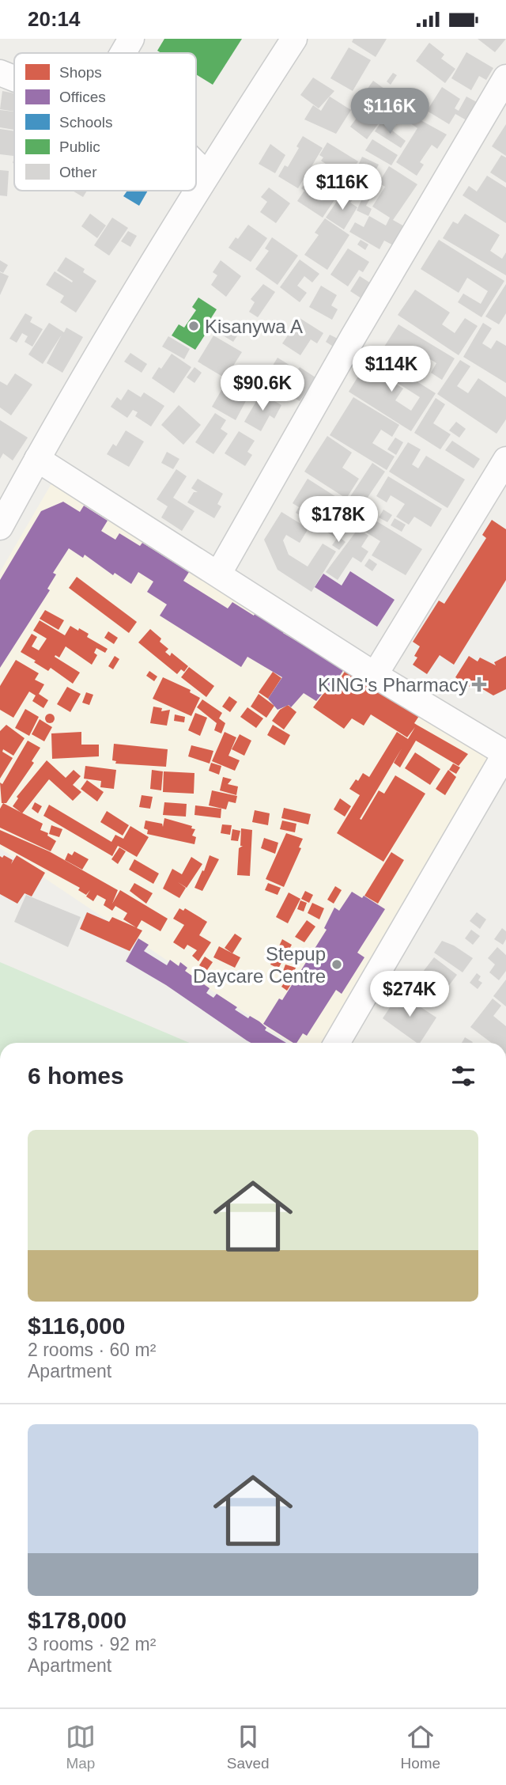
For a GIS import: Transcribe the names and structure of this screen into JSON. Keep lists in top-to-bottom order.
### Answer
{
  "places": {
    "other": ["Kisanywa A", "Stepup Daycare Centre"],
    "health": ["KING's Pharmacy"]
  },
  "legend": [
    "Shops",
    "Offices",
    "Schools",
    "Public",
    "Other"
  ],
  "page": {
    "status": "20:14",
    "price": [
      "$116K",
      "$116K",
      "$114K",
      "$90.6K",
      "$178K",
      "$274K"
    ],
    "heading": "6 homes",
    "list": [
      {
        "name": "$116,000",
        "note": "2 rooms · 60 m² · Apartment"
      },
      {
        "name": "$178,000",
        "note": "3 rooms · 92 m² · Apartment"
      }
    ],
    "tabs": ["Map", "Saved", "Home"]
  }
}
